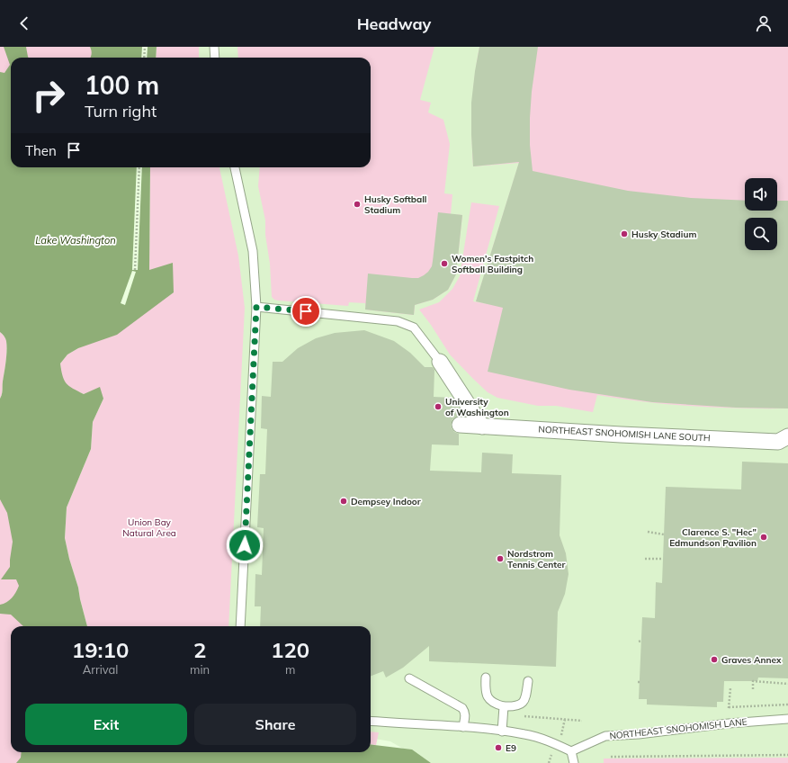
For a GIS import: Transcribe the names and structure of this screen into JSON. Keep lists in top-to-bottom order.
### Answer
{
  "streets": {
    "street": ["NORTHEAST SNOHOMISH LANE SOUTH"],
    "lane": ["NORTHEAST SNOHOMISH LANE"]
  },
  "water": ["Lake Washington"],
  "parks": ["Union Bay Natural Area"],
  "places": [
    "Husky Softball Stadium",
    "Husky Stadium",
    "Women's Fastpitch Softball Building",
    "University of Washington",
    "Dempsey Indoor",
    "Clarence S. \"Hec\" Edmundson Pavilion",
    "Nordstrom Tennis Center",
    "Graves Annex",
    "E9"
  ],
  "page": {
    "header": "Headway",
    "turn": ["100 m", "Turn right"],
    "then": "Then",
    "eta": [
      "19:10",
      "Arrival",
      "2",
      "min",
      "120",
      "m"
    ],
    "buttons": ["Exit", "Share"]
  }
}
